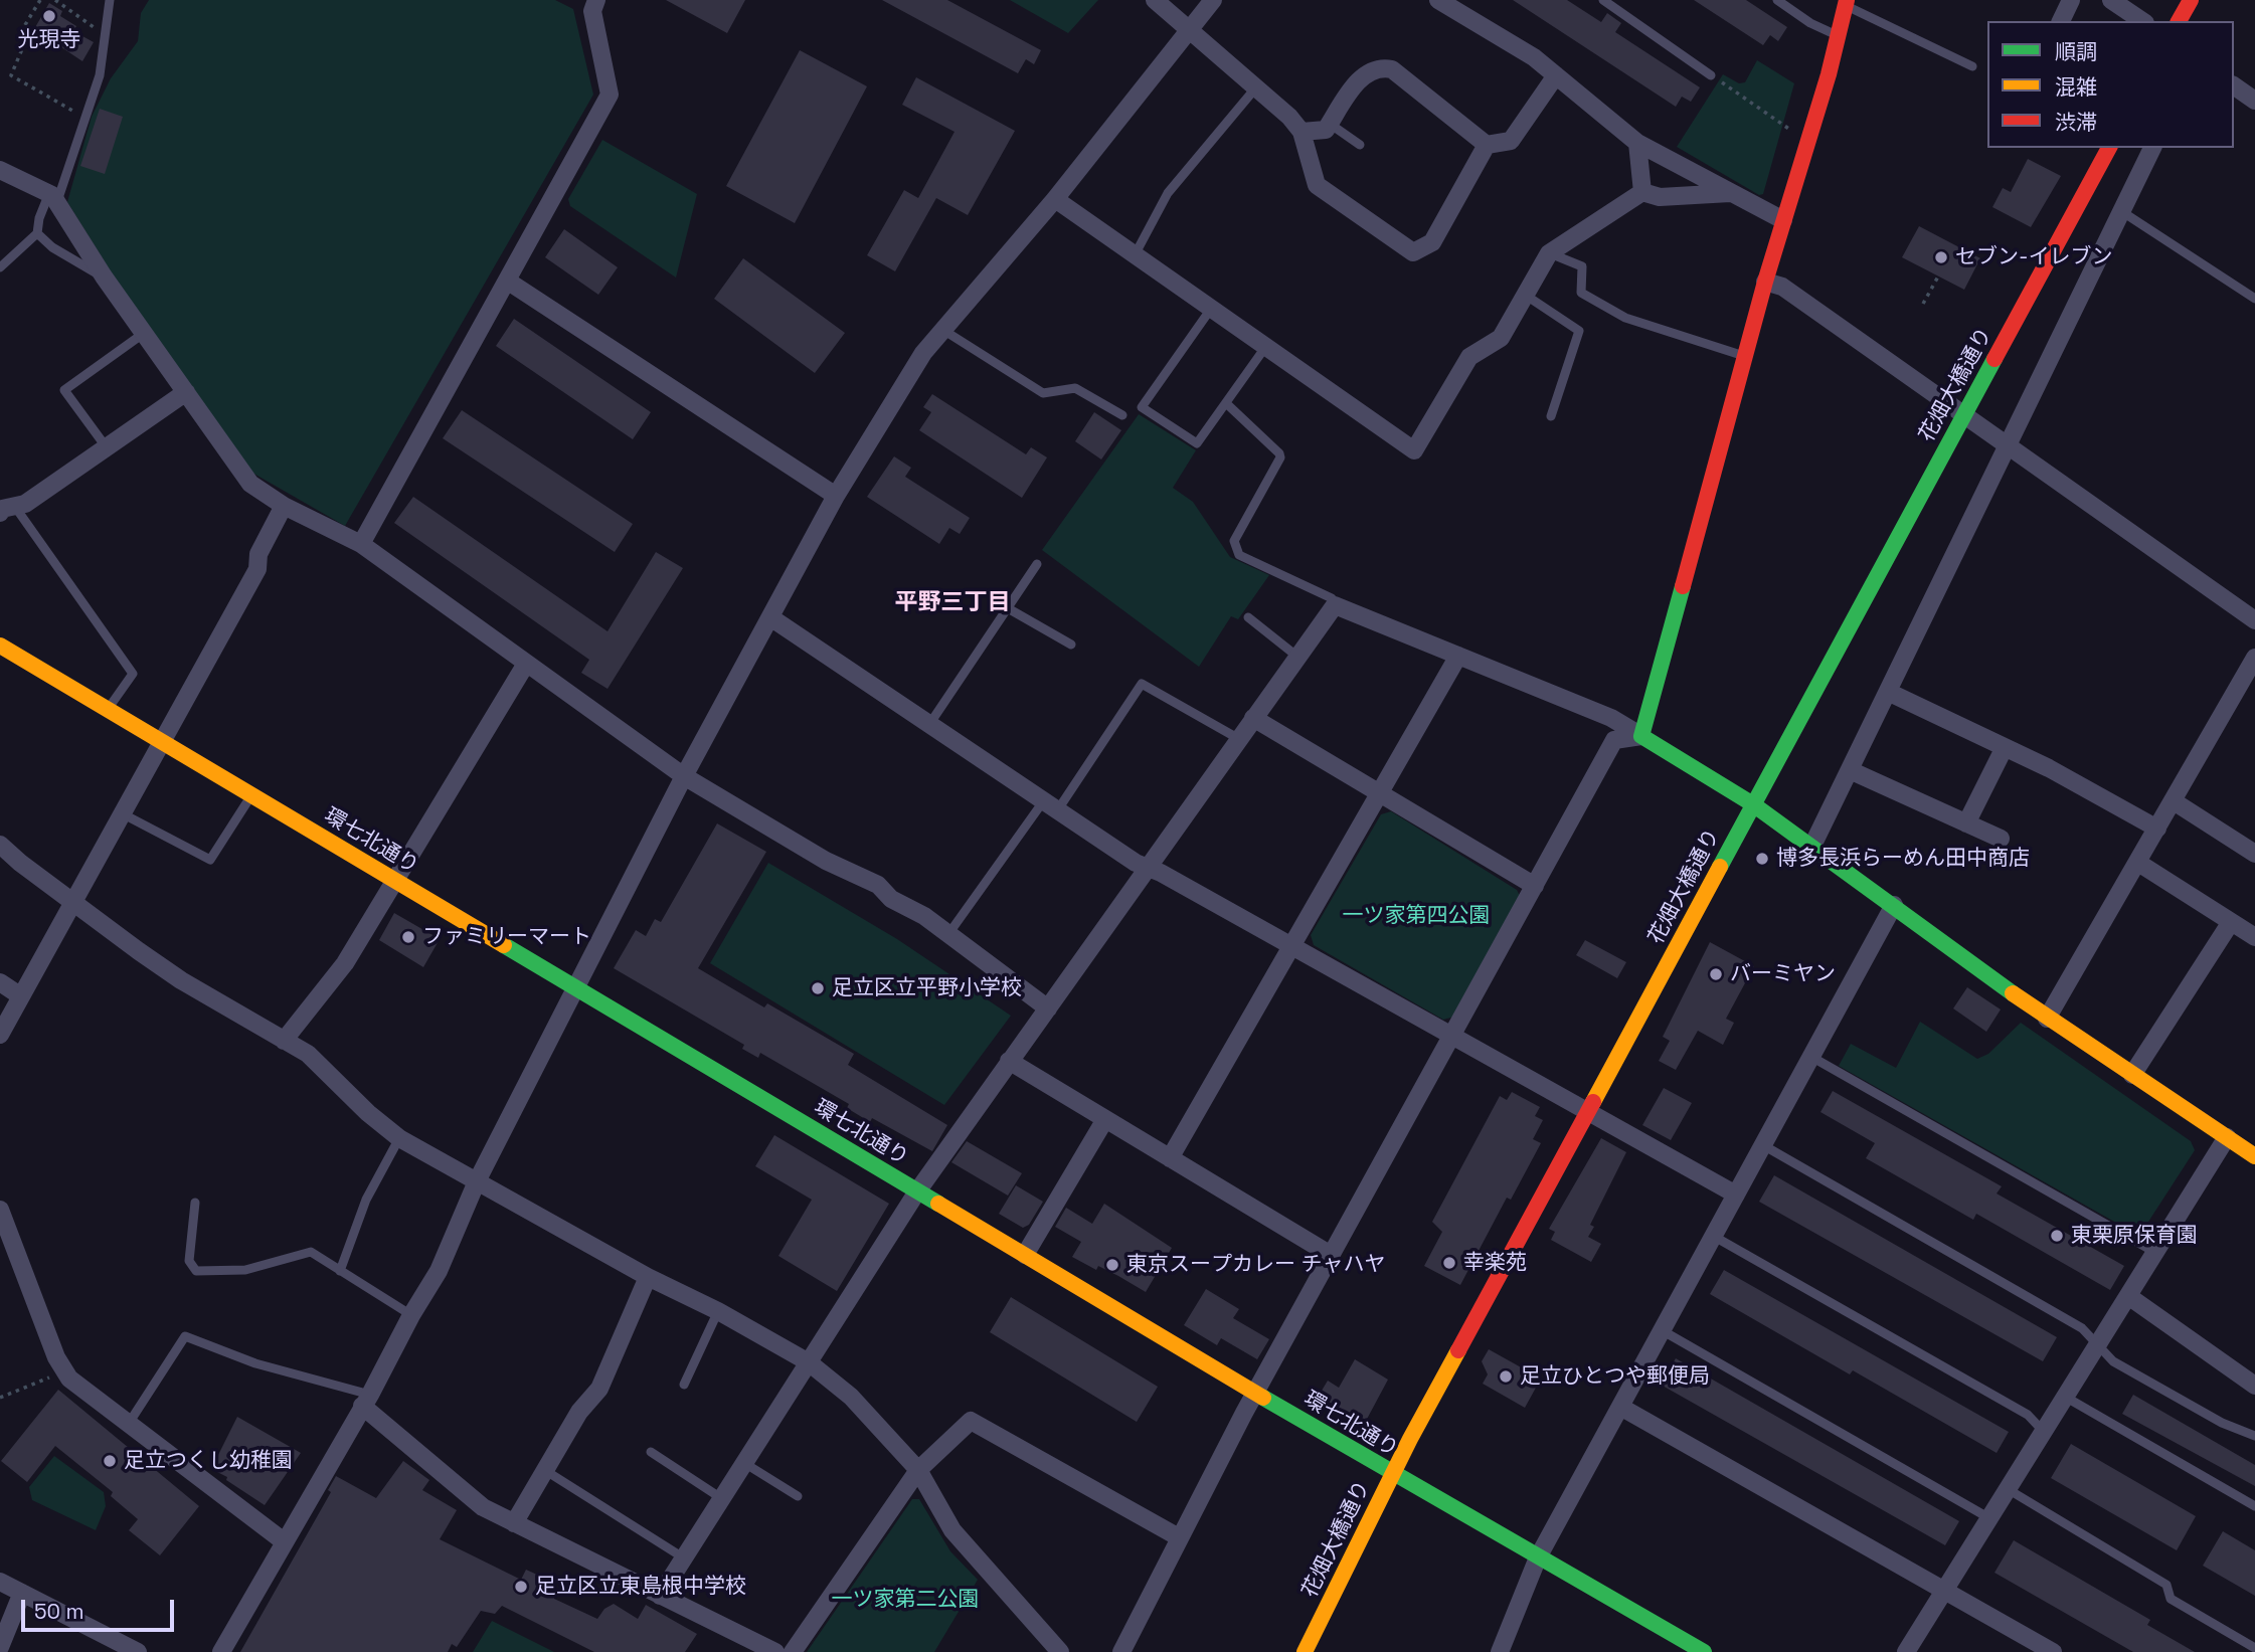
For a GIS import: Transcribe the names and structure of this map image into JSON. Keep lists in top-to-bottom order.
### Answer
{
  "streets": {
    "street": ["花畑大橋通り", "環七北通り"]
  },
  "crossings": [
    ["花畑大橋通り", "環七北通り"]
  ],
  "districts": ["平野三丁目"],
  "parks": ["一ツ家第四公園", "一ツ家第二公園"],
  "places": [
    "光現寺",
    "セブン-イレブン",
    "博多長浜らーめん田中商店",
    "ファミリーマート",
    "バーミヤン",
    "足立区立平野小学校",
    "東栗原保育園",
    "幸楽苑",
    "東京スープカレー チャハヤ",
    "足立ひとつや郵便局",
    "足立つくし幼稚園",
    "足立区立東島根中学校"
  ],
  "legend": ["順調", "混雑", "渋滞"],
  "scale_bar": "50 m"
}
